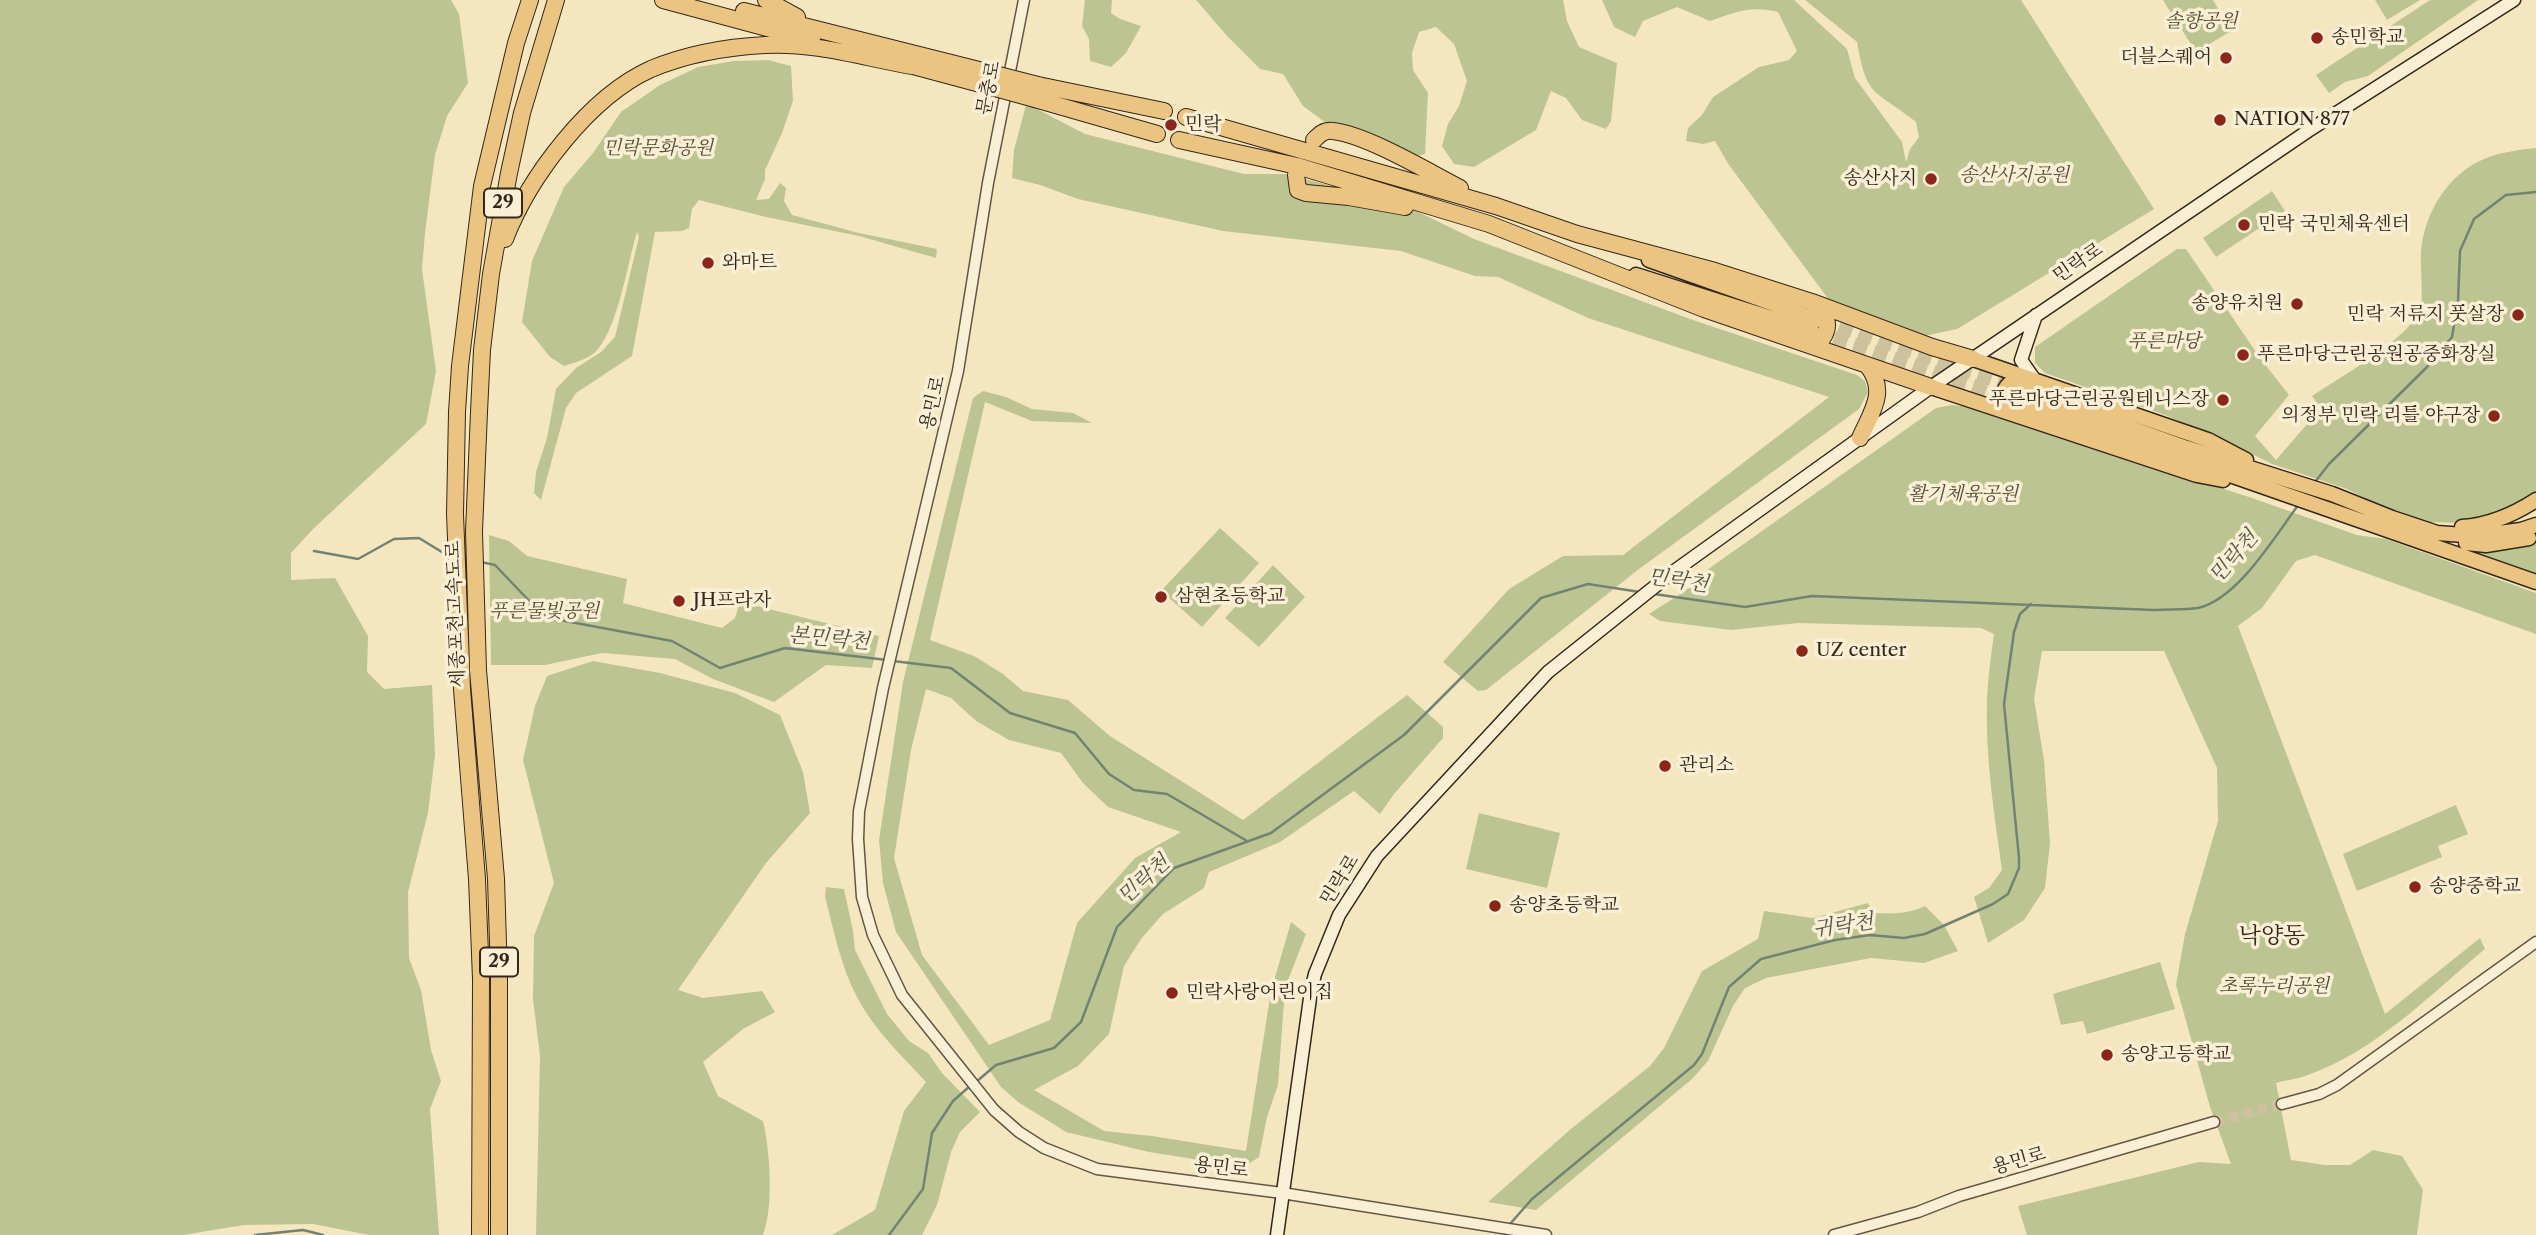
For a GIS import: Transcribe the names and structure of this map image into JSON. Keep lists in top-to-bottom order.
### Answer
{
  "streets": {
    "highway": ["29", "세종포천고속도로"],
    "main road": ["민락로"],
    "street": ["문충로", "용민로"]
  },
  "crossings": [
    ["문충로", "용민로"],
    ["민락로", "용민로"]
  ],
  "districts": ["낙양동"],
  "water": ["민락천", "본민락천", "귀락천"],
  "parks": [
    "솔향공원",
    "민락문화공원",
    "송산사지공원",
    "푸른마당",
    "활기체육공원",
    "푸른물빛공원",
    "초록누리공원"
  ],
  "places": [
    "송민학교",
    "더블스퀘어",
    "NATION 877",
    "민락",
    "송산사지",
    "민락 국민체육센터",
    "와마트",
    "송양유치원",
    "민락 저류지 풋살장",
    "푸른마당근린공원공중화장실",
    "푸른마당근린공원테니스장",
    "의정부 민락 리틀 야구장",
    "삼현초등학교",
    "JH프라자",
    "UZ center",
    "관리소",
    "송양중학교",
    "송양초등학교",
    "민락사랑어린이집",
    "송양고등학교"
  ]
}
